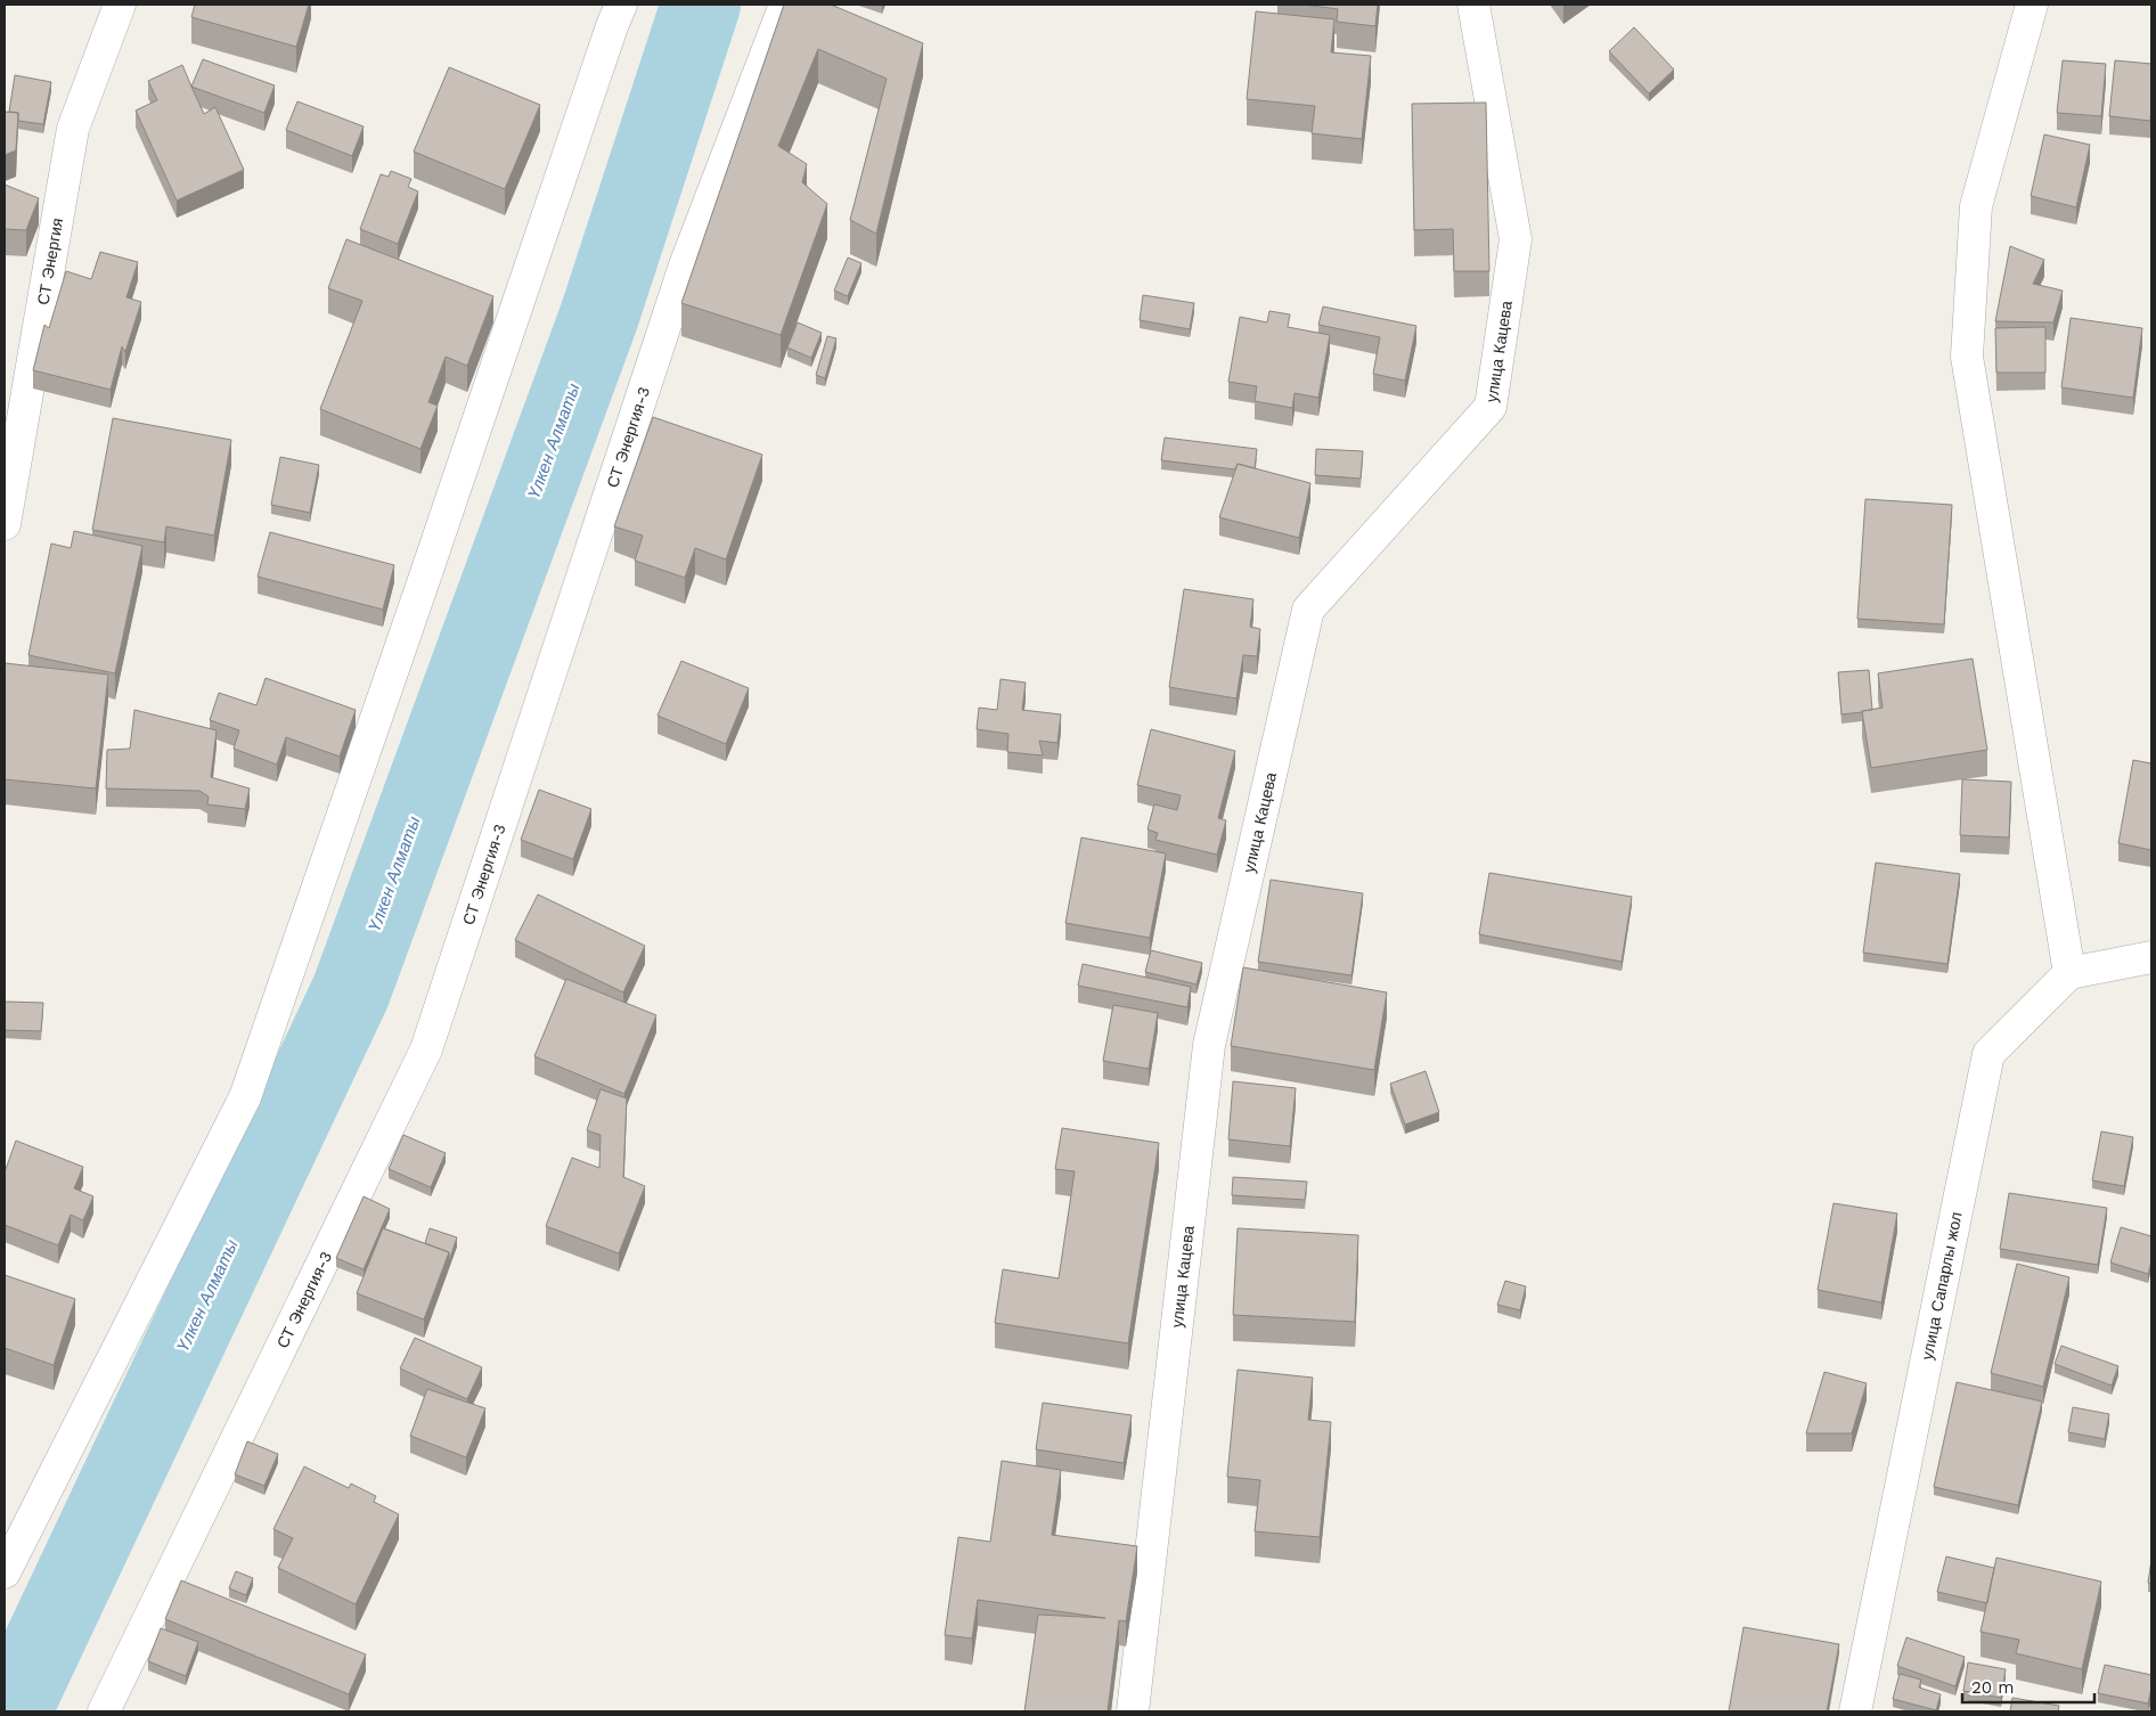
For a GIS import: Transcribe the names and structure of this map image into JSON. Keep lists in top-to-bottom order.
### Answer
{
  "streets": {
    "street": [
      "СТ Энергия",
      "улица Кацева",
      "СТ Энергия-3",
      "улица Сапарлы жол"
    ]
  },
  "water": ["Үлкен Алматы"],
  "scale_bar": "20 m"
}
